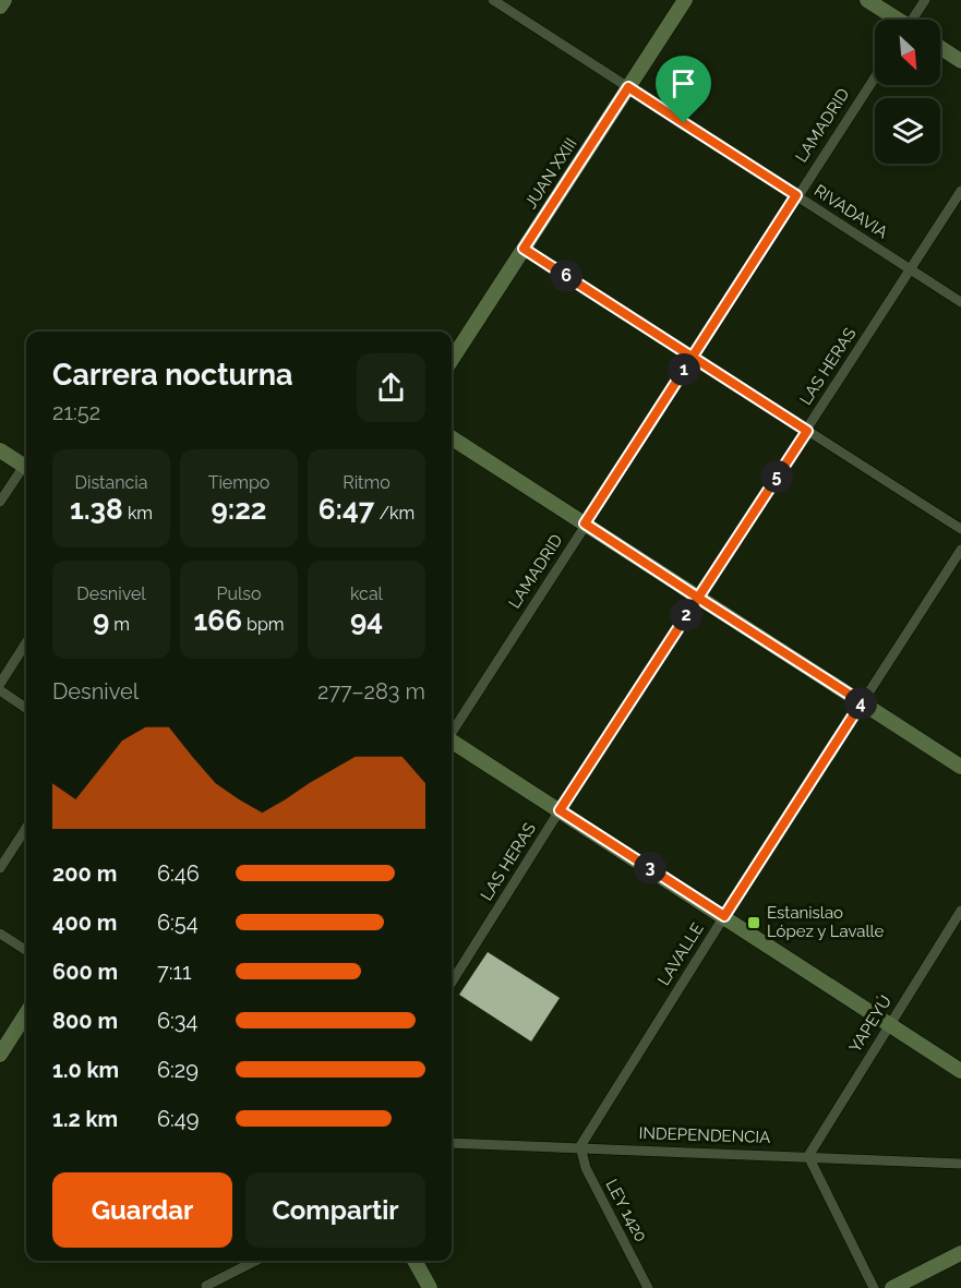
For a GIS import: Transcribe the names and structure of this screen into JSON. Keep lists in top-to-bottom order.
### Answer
{
  "streets": {
    "main road": ["JUAN XXIII"],
    "street": [
      "LAMADRID",
      "RIVADAVIA",
      "LAS HERAS",
      "LAVALLE",
      "YAPEYÚ",
      "INDEPENDENCIA",
      "LEY 1420"
    ]
  },
  "crossings": [
    ["LAMADRID", "RIVADAVIA"],
    ["JUAN XXIII", "RIVADAVIA"],
    ["RIVADAVIA", "LAS HERAS"],
    ["LAVALLE", "INDEPENDENCIA"],
    ["LAVALLE", "LEY 1420"],
    ["YAPEYÚ", "INDEPENDENCIA"],
    ["INDEPENDENCIA", "LEY 1420"]
  ],
  "places": {
    "transit": ["Estanislao López y Lavalle"]
  },
  "north": "bottom right",
  "page": {
    "pins": [
      "6",
      "1",
      "5",
      "2",
      "4",
      "3"
    ],
    "heading": ["Carrera nocturna", "21:52"],
    "stats": [
      ["Distancia", "1.38 km"],
      ["Tiempo", "9:22"],
      ["Ritmo", "6:47 /km"],
      ["Desnivel", "9 m"],
      ["Pulso", "166 bpm"],
      ["kcal", "94"]
    ],
    "chart": ["Desnivel", "277–283 m"],
    "list": [
      {
        "name": "200 m",
        "note": "6:46"
      },
      {
        "name": "400 m",
        "note": "6:54"
      },
      {
        "name": "600 m",
        "note": "7:11"
      },
      {
        "name": "800 m",
        "note": "6:34"
      },
      {
        "name": "1.0 km",
        "note": "6:29"
      },
      {
        "name": "1.2 km",
        "note": "6:49"
      }
    ],
    "buttons": ["Guardar", "Compartir"]
  }
}
